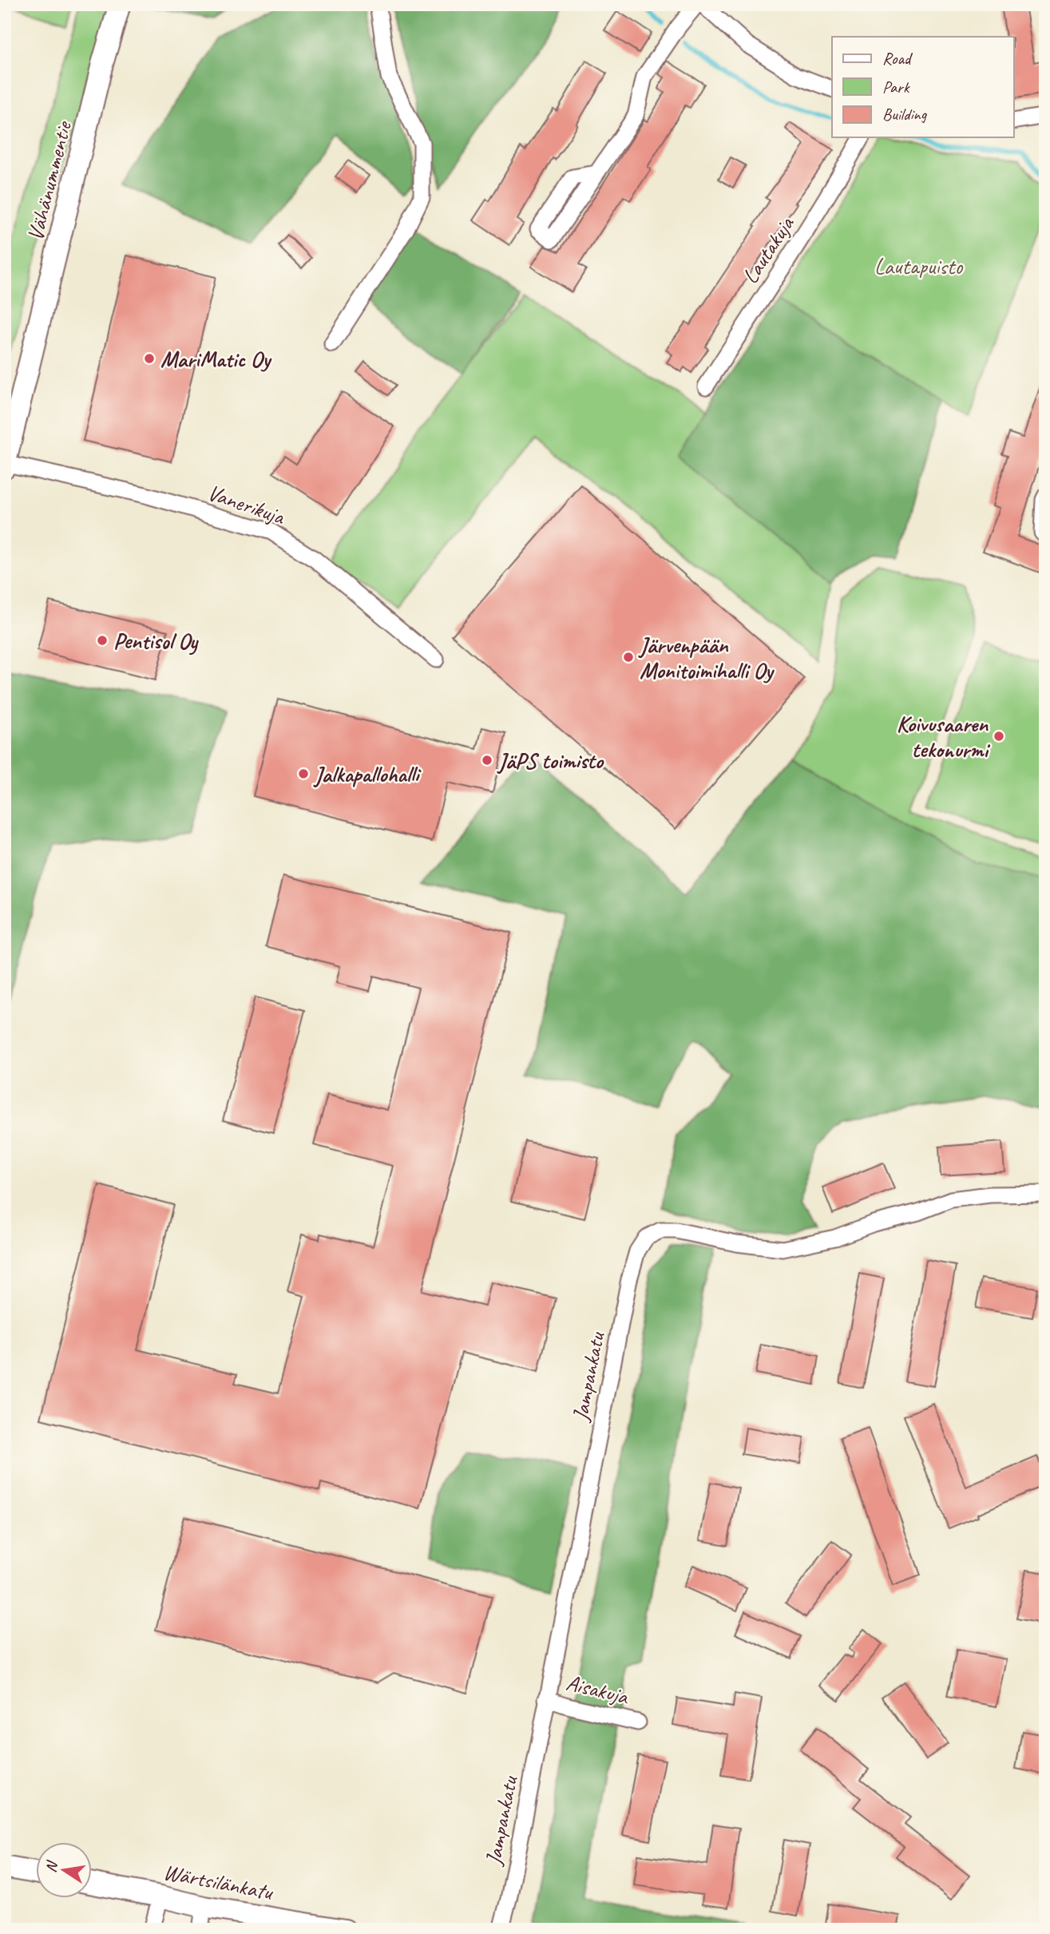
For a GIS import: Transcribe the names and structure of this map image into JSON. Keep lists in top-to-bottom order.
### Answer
{
  "streets": {
    "main road": ["Vähänummentie", "Wärtsilänkatu"],
    "street": [
      "Lautakuja",
      "Vanerikuja",
      "Jampankatu",
      "Aisakuja"
    ]
  },
  "crossings": [
    ["Vähänummentie", "Vanerikuja"],
    ["Jampankatu", "Aisakuja"]
  ],
  "parks": ["Lautapuisto"],
  "places": [
    "MariMatic Oy",
    "Pentisol Oy",
    "Järvenpään Monitoimihalli Oy",
    "Koivusaaren tekonurmi",
    "JäPS toimisto",
    "Jalkapallohalli"
  ],
  "legend": ["Road", "Park", "Building"],
  "north": "left"
}
